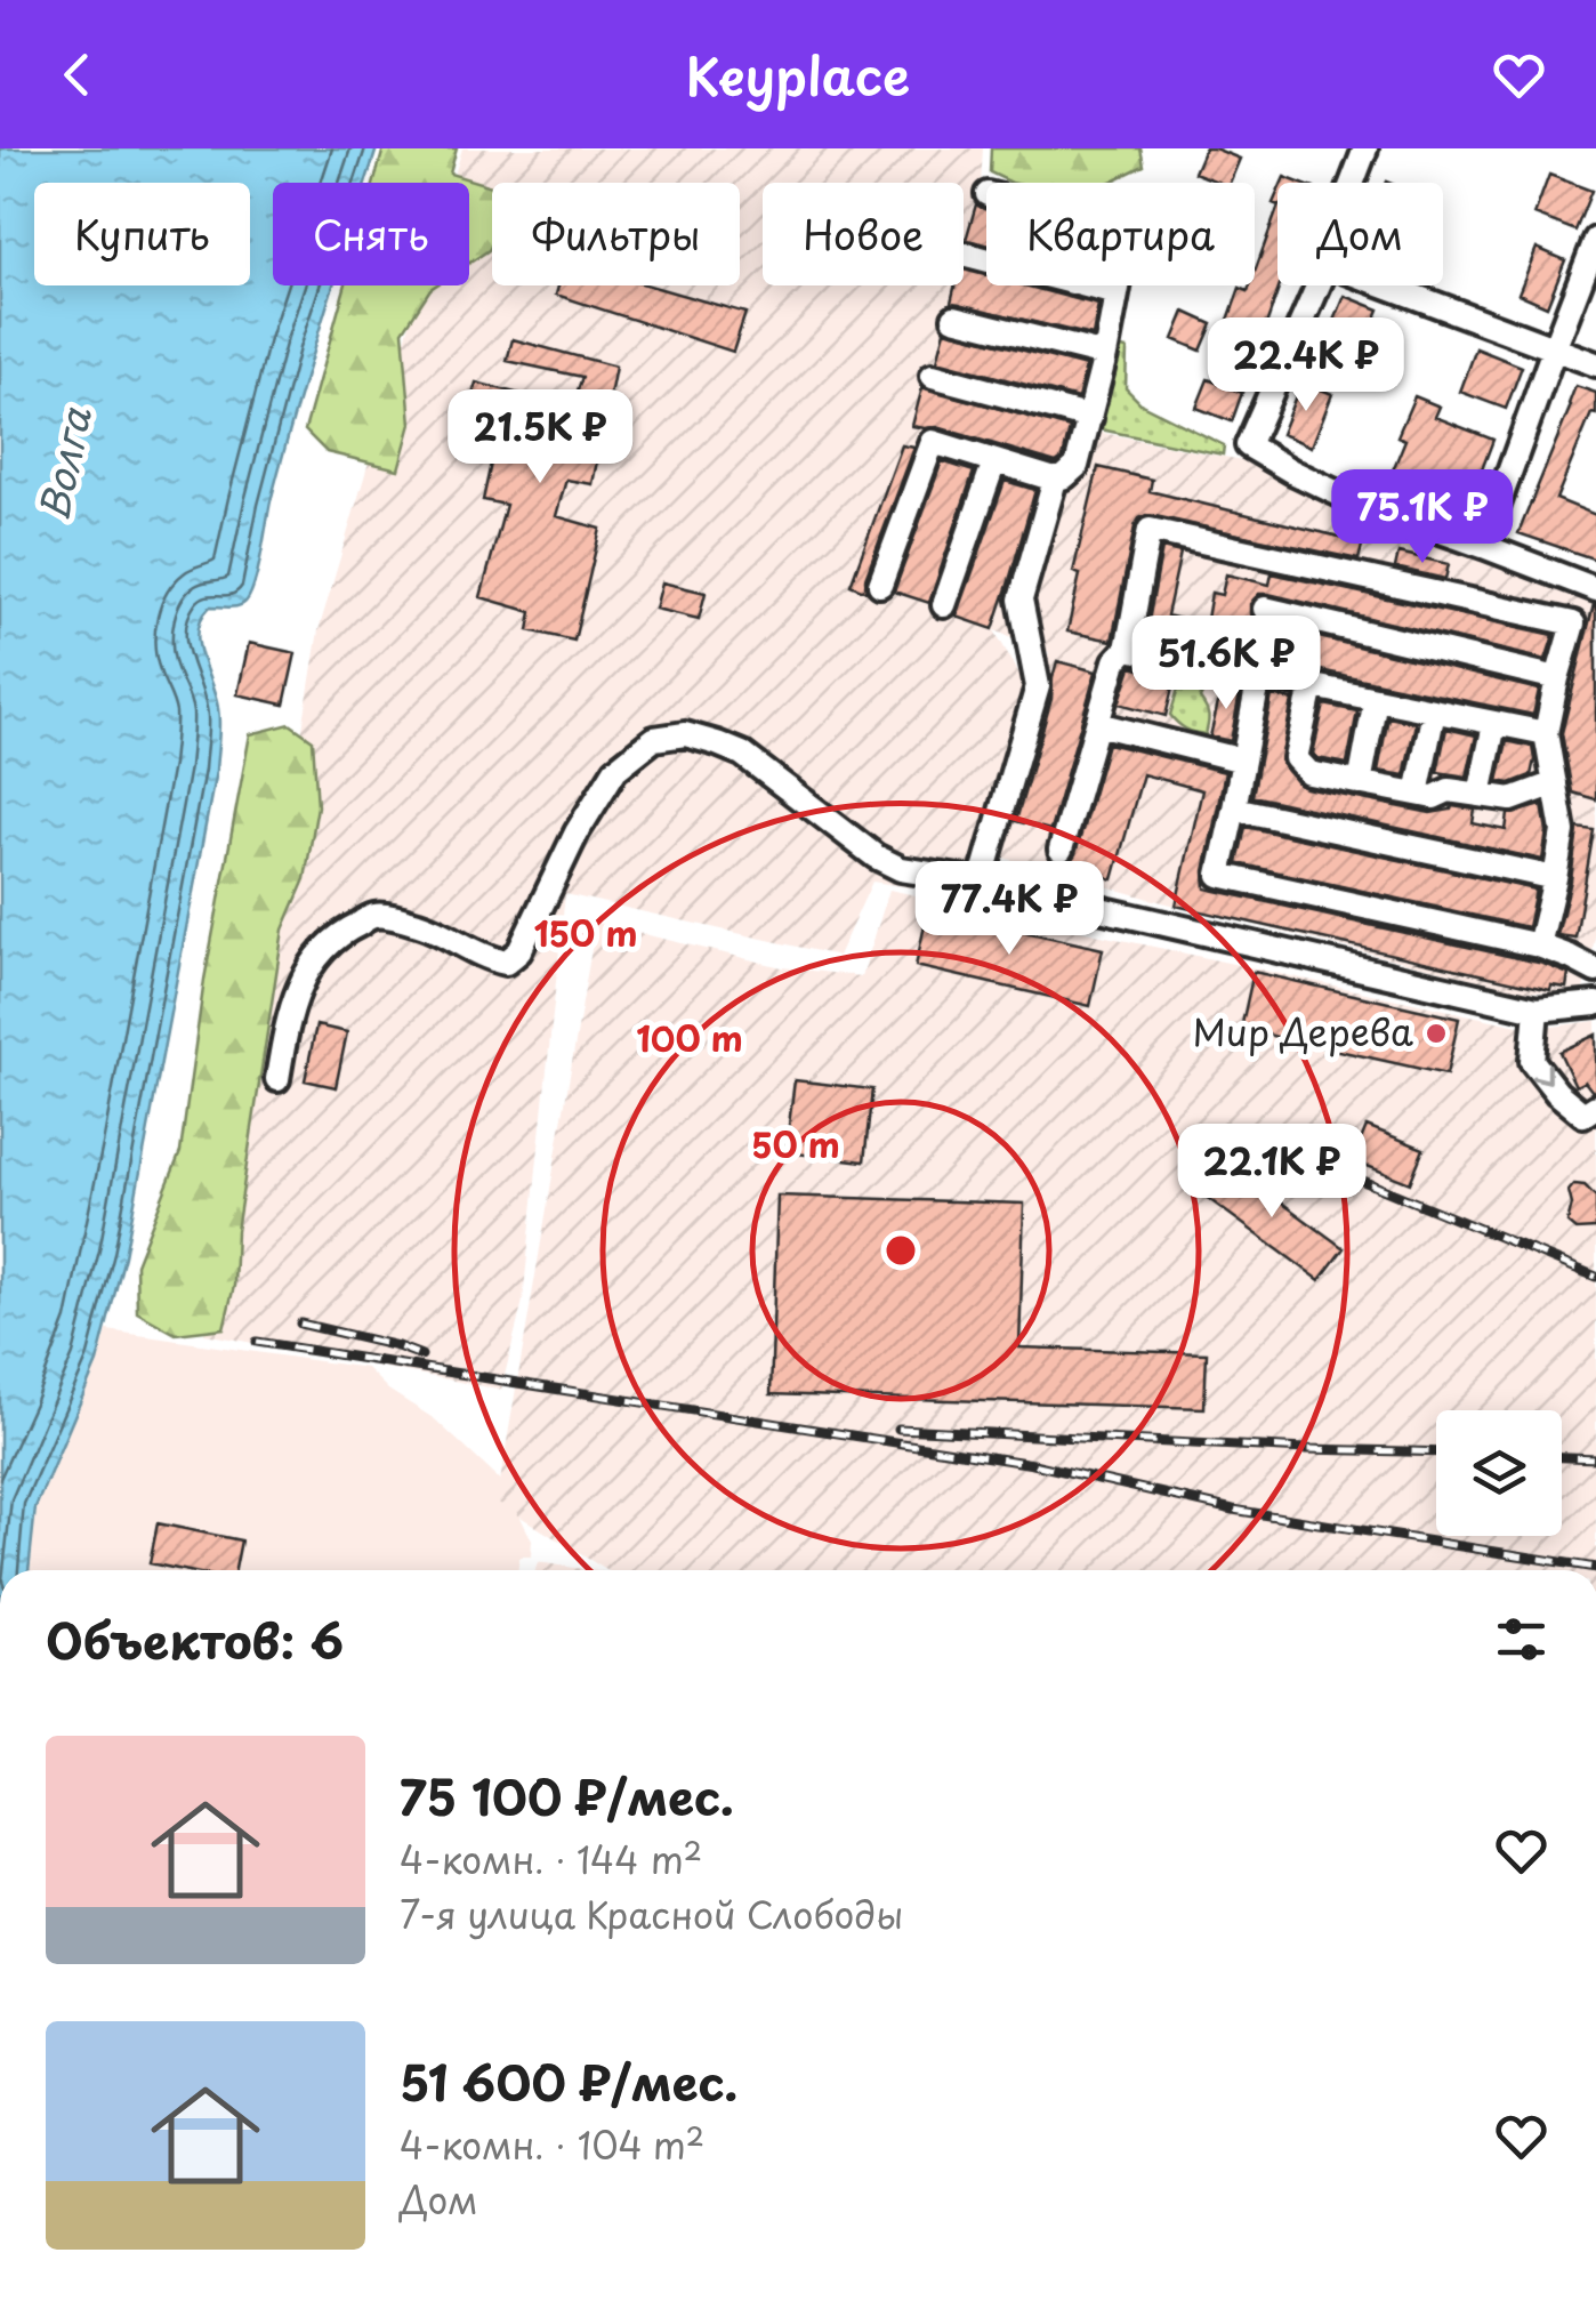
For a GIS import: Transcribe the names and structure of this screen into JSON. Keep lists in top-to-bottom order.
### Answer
{
  "water": ["Волга"],
  "places": ["Мир Дерева"],
  "page": {
    "header": "Keyplace",
    "chip": [
      "Купить",
      "Снять",
      "Фильтры",
      "Новое",
      "Квартира",
      "Дом"
    ],
    "price": [
      "22.4K ₽",
      "21.5K ₽",
      "75.1K ₽",
      "51.6K ₽",
      "77.4K ₽",
      "22.1K ₽"
    ],
    "heading": "Объектов: 6",
    "list": [
      {
        "name": "75 100 ₽/мес.",
        "note": "4-комн. · 144 m² · 7-я улица Красной Слободы"
      },
      {
        "name": "51 600 ₽/мес.",
        "note": "4-комн. · 104 m² · Дом"
      }
    ]
  },
  "rings": ["150 m", "100 m", "50 m"]
}
